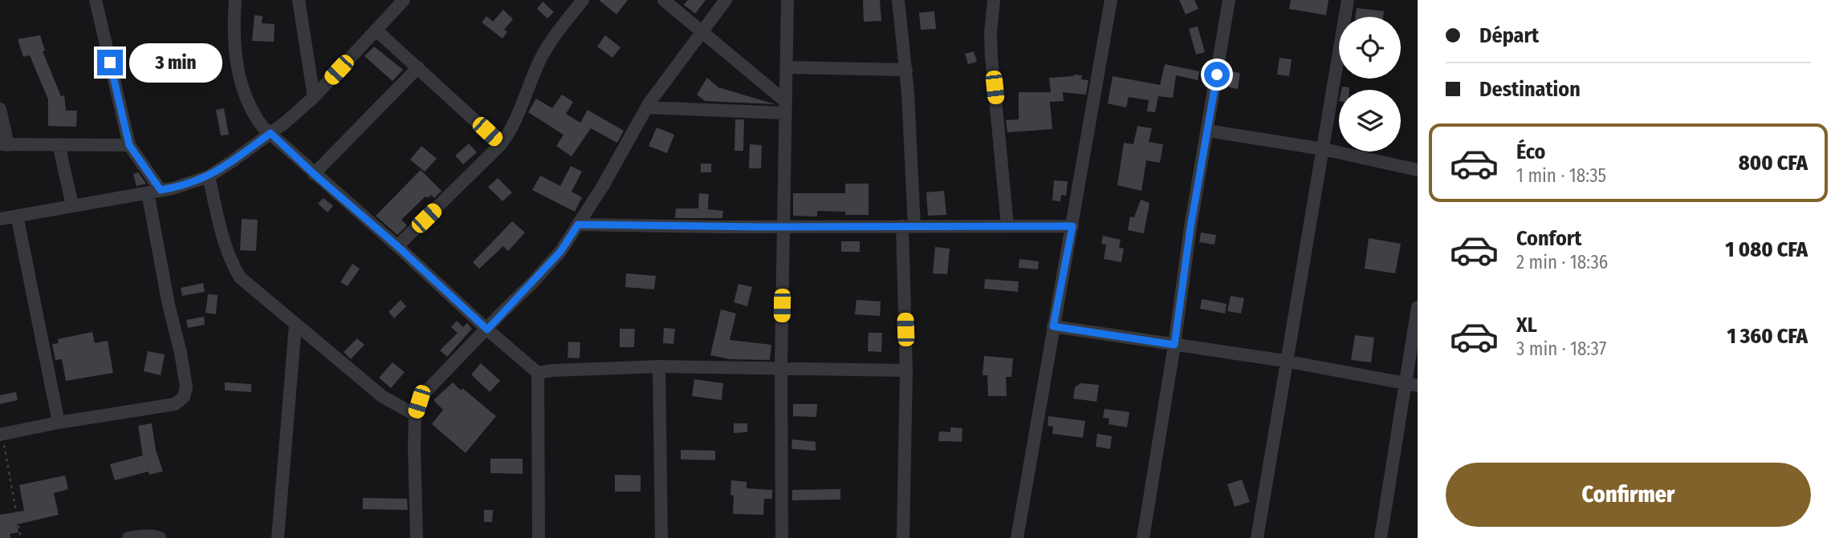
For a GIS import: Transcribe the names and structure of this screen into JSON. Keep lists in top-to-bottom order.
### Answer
{
  "page": {
    "banner": ["Départ", "Destination"],
    "bubble": "3 min",
    "list": [
      {
        "name": "Éco",
        "note": "1 min · 18:35",
        "value": "800 CFA"
      },
      {
        "name": "Confort",
        "note": "2 min · 18:36",
        "value": "1 080 CFA"
      },
      {
        "name": "XL",
        "note": "3 min · 18:37",
        "value": "1 360 CFA"
      }
    ],
    "buttons": "Confirmer"
  }
}
